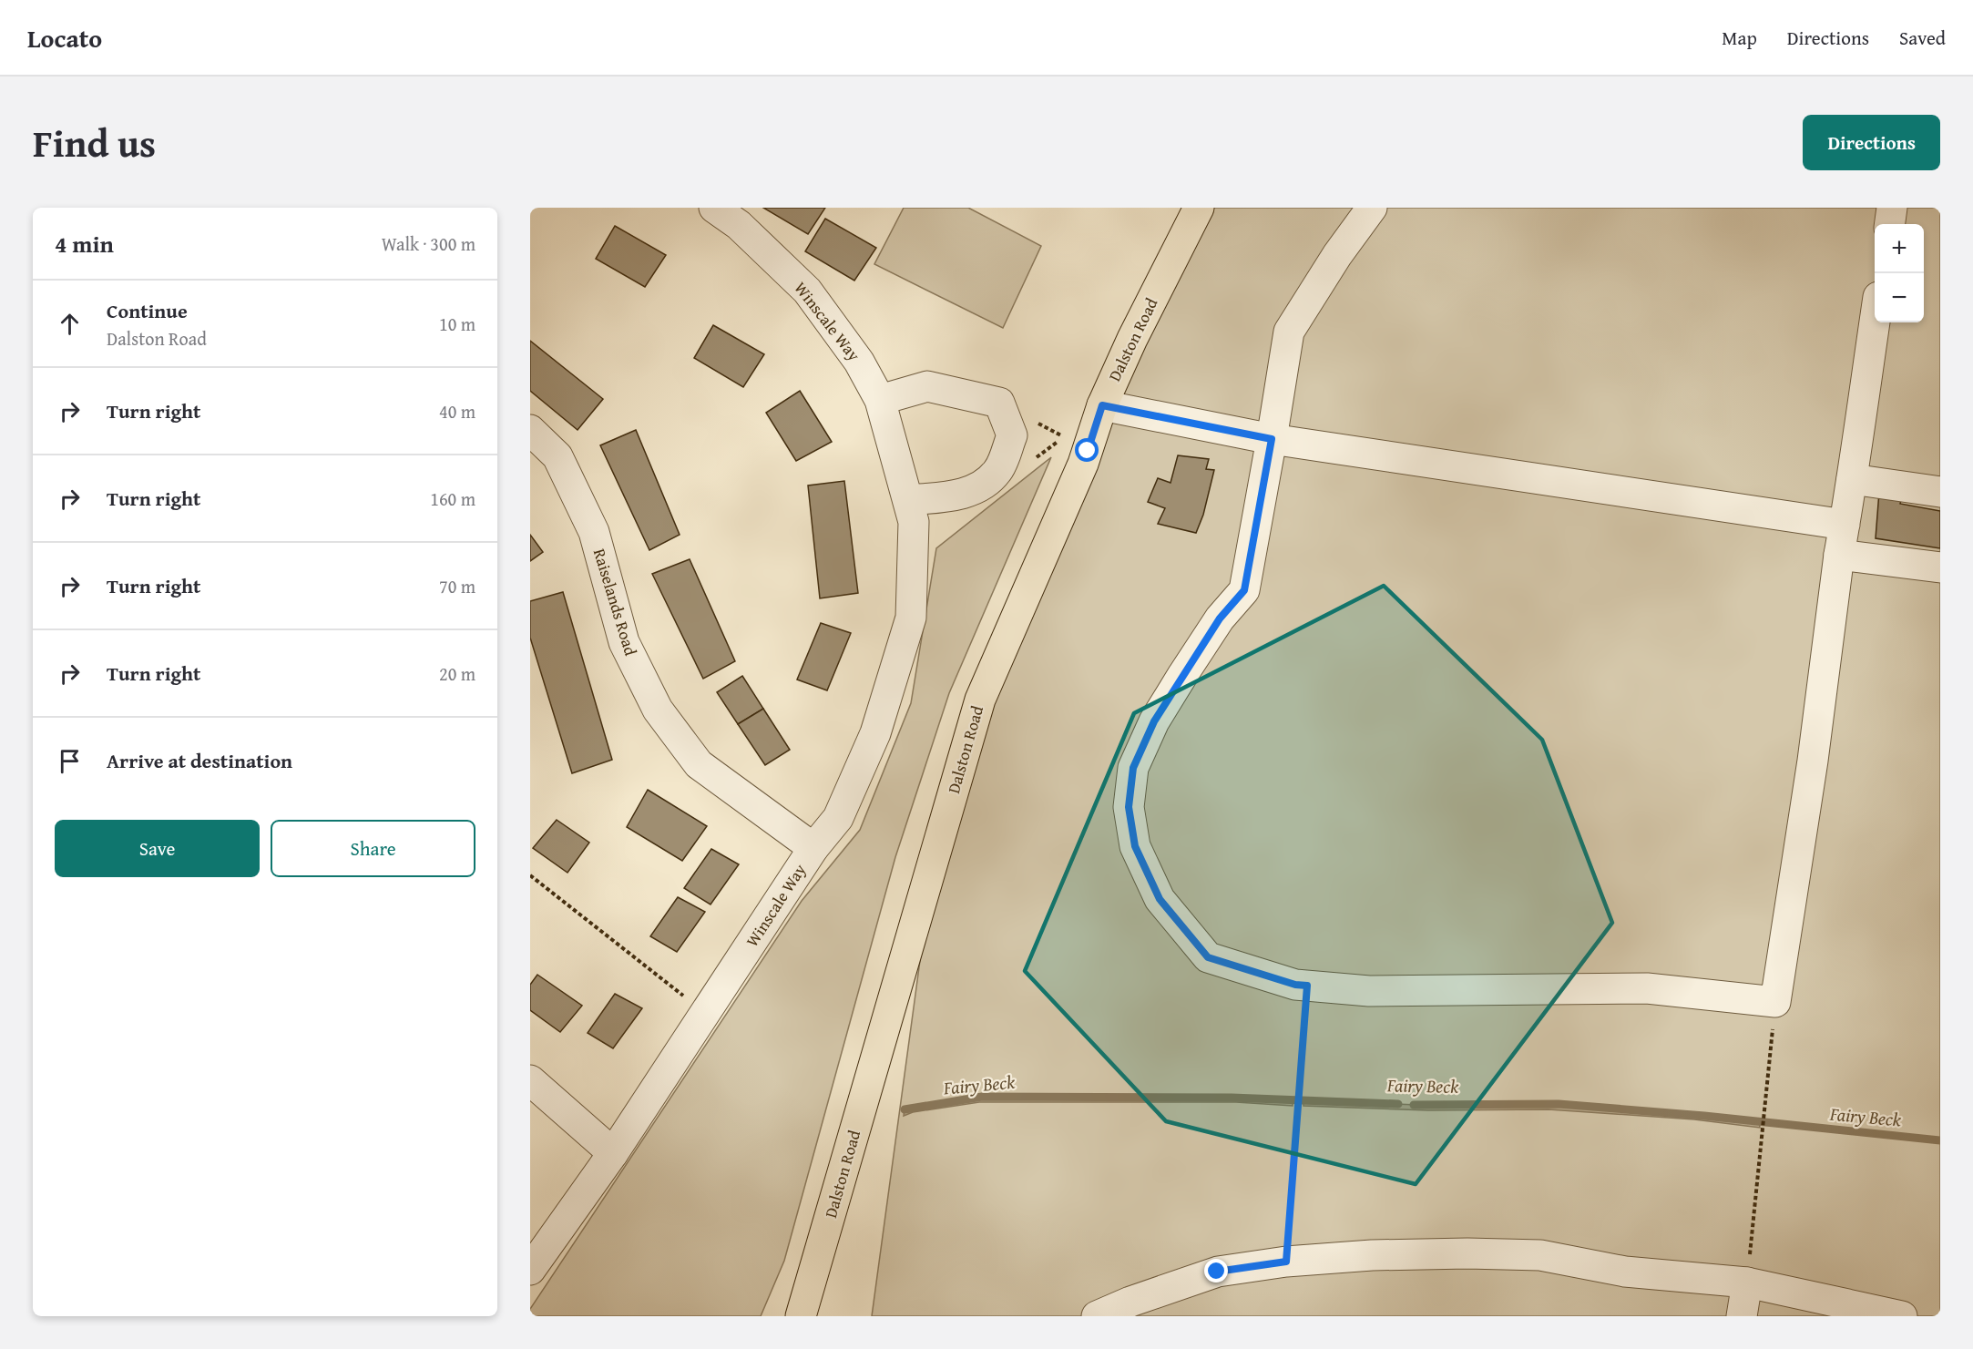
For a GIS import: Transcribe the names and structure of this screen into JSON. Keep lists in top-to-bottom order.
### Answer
{
  "streets": {
    "main road": ["Dalston Road"],
    "street": ["Winscale Way", "Raiselands Road"]
  },
  "crossings": [
    ["Winscale Way", "Raiselands Road"]
  ],
  "water": ["Fairy Beck"],
  "page": {
    "header": "Locato",
    "nav": ["Map", "Directions", "Saved"],
    "title": "Find us",
    "buttons": [
      "Directions",
      ["Save", "Share"]
    ],
    "heading": ["4 min", "Walk · 300 m"],
    "map_buttons": ["+", "−"],
    "list": [
      ["Continue", "Dalston Road", "10 m"],
      ["Turn right", "40 m"],
      ["Turn right", "160 m"],
      ["Turn right", "70 m"],
      ["Turn right", "20 m"],
      "Arrive at destination"
    ]
  }
}
